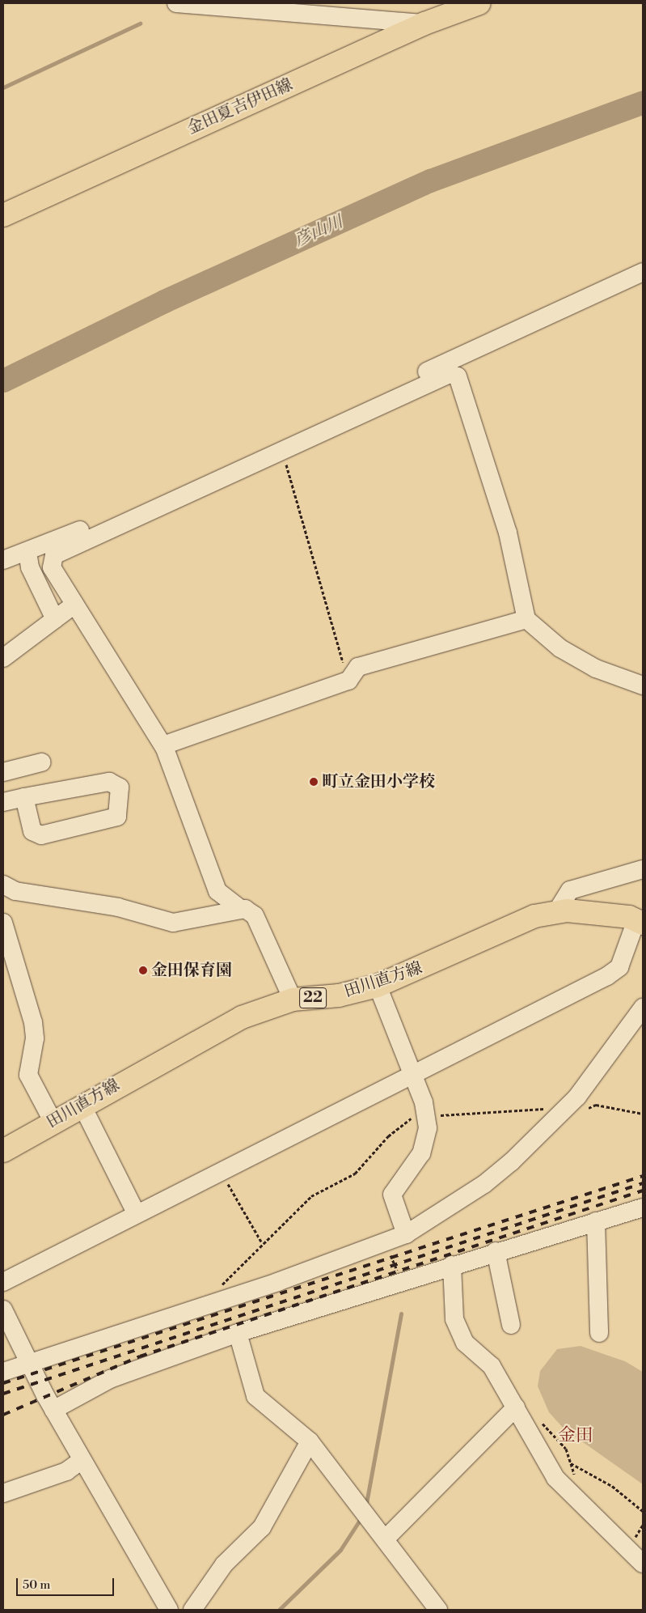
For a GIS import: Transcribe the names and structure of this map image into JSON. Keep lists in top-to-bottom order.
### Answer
{
  "streets": {
    "main road": ["金田夏吉伊田線", "田川直方線", "22"]
  },
  "districts": ["金田"],
  "water": ["彦山川"],
  "places": ["町立金田小学校", "金田保育園"],
  "scale_bar": "50 m"
}
